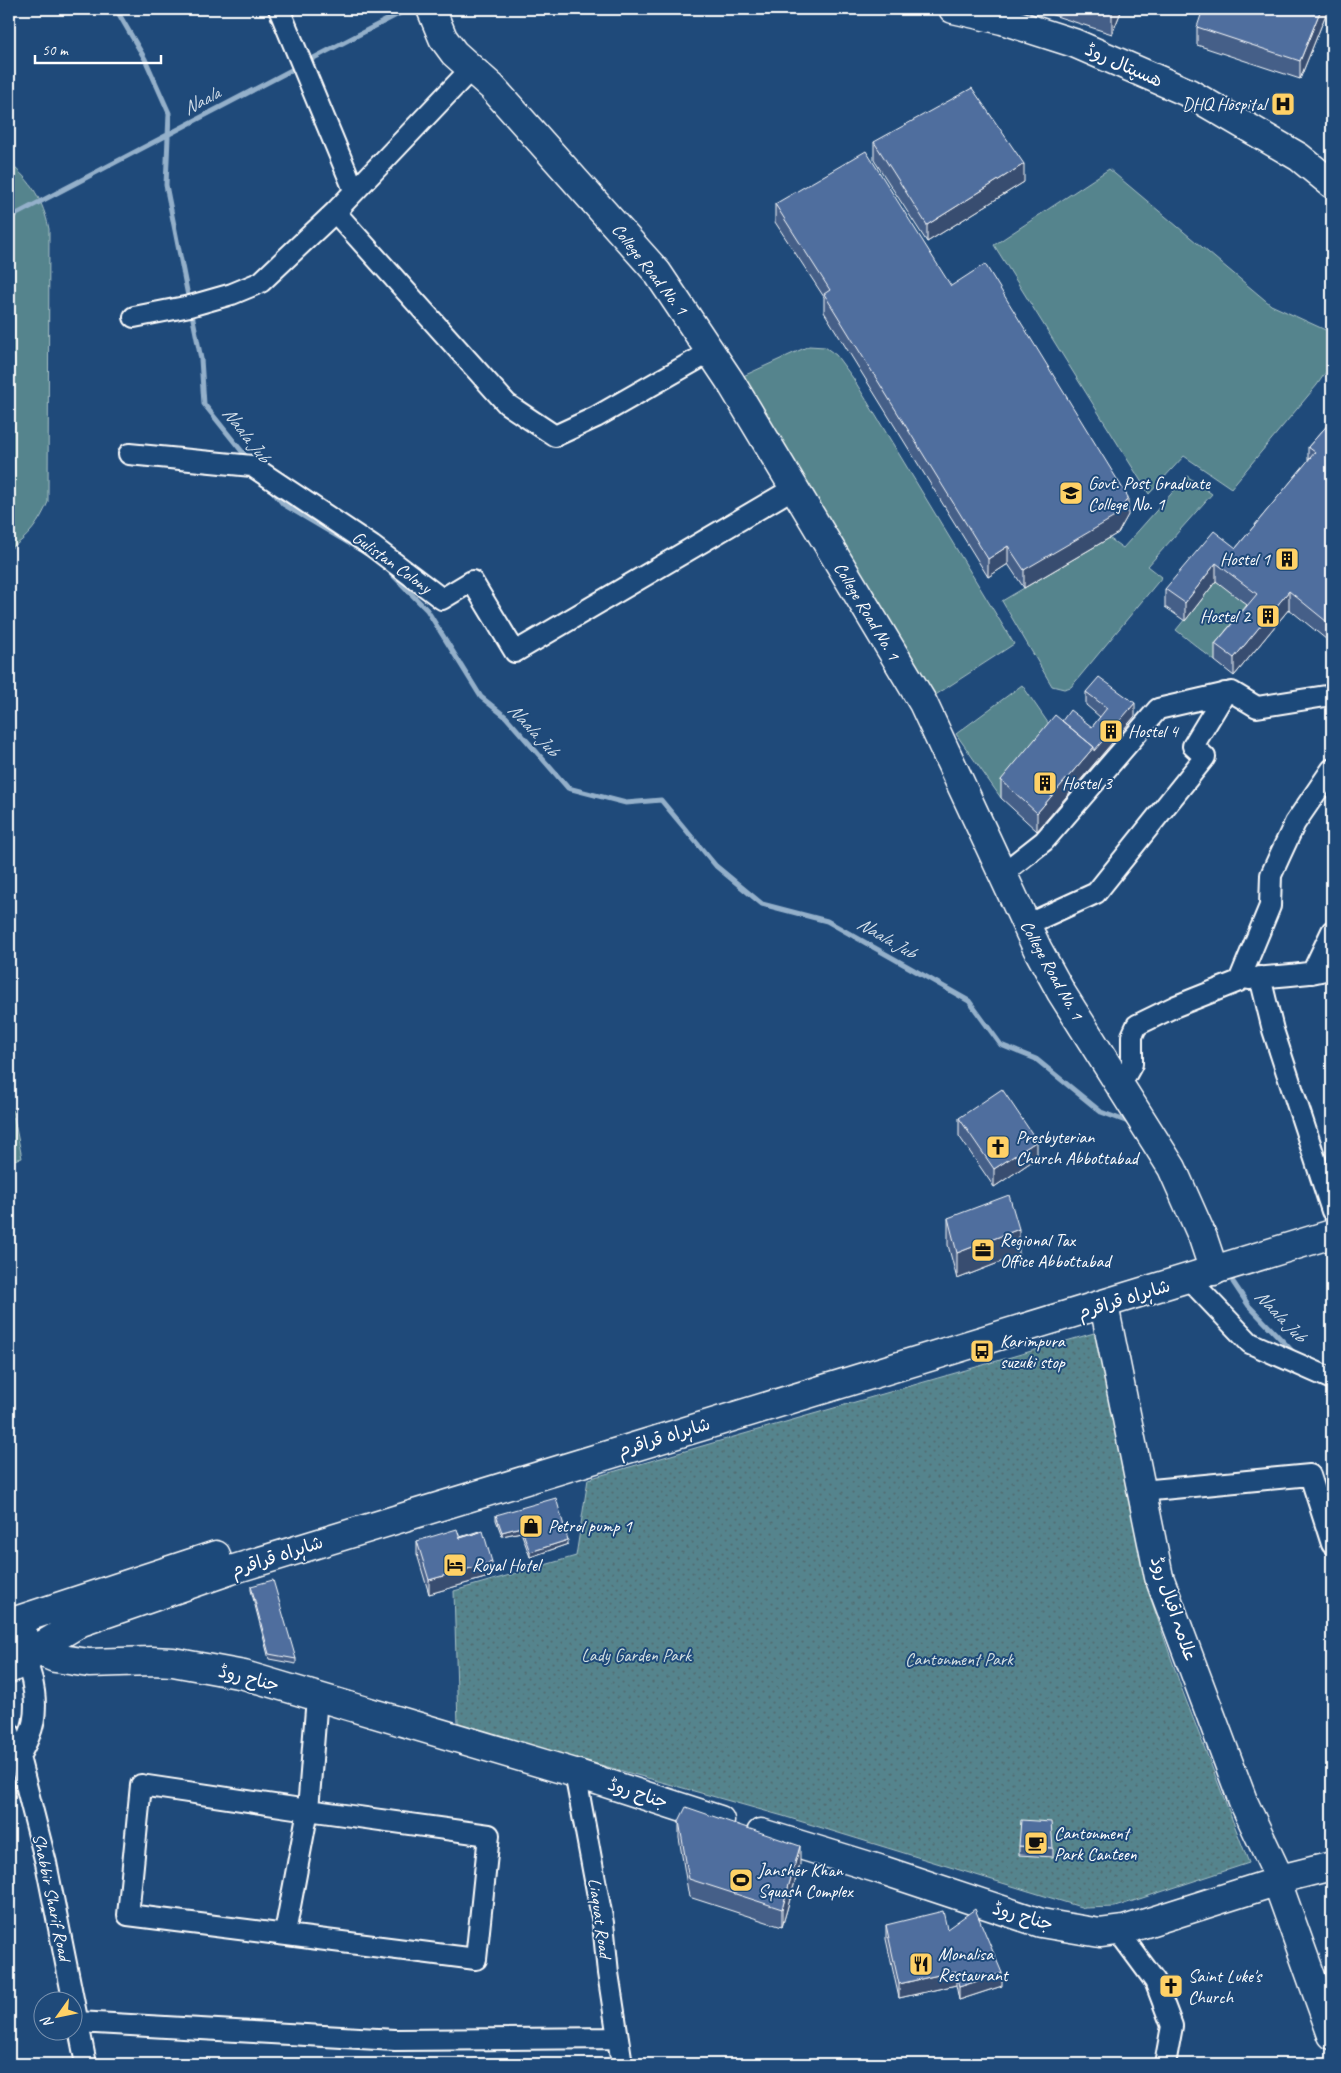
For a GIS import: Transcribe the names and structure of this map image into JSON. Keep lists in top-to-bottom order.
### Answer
{
  "streets": {
    "main road": [
      "ھسپتال روڈ",
      "College Road No. 1",
      "شاہراہ قراقرم",
      "علامہ اقبال روڈ",
      "جناح روڈ"
    ],
    "street": ["Gulistan Colony", "Shabbir Sharif Road", "Liaquat Road"]
  },
  "crossings": [
    ["College Road No. 1", "Gulistan Colony"],
    ["College Road No. 1", "شاہراہ قراقرم"],
    ["شاہراہ قراقرم", "علامہ اقبال روڈ"],
    ["شاہراہ قراقرم", "جناح روڈ"],
    ["علامہ اقبال روڈ", "جناح روڈ"],
    ["جناح روڈ", "Liaquat Road"]
  ],
  "water": ["Naala", "Naala Jub"],
  "parks": ["Lady Garden Park", "Cantonment Park"],
  "places": {
    "hospital": ["DHQ Hospital"],
    "school or university": ["Govt. Post Graduate College No. 1"],
    "building": [
      "Hostel 1",
      "Hostel 2",
      "Hostel 4",
      "Hostel 3"
    ],
    "church": ["Presbyterian Church Abbottabad", "Saint Luke's Church"],
    "office": ["Regional Tax Office Abbottabad"],
    "bus stop": ["Karimpura suzuki stop"],
    "shop": ["Petrol pump 1"],
    "hotel": ["Royal Hotel"],
    "cafe": ["Cantonment Park Canteen"],
    "sports": ["Jansher Khan Squash Complex"],
    "restaurant": ["Monalisa Restaurant"]
  },
  "scale_bar": "50 m",
  "north": "bottom left"
}
